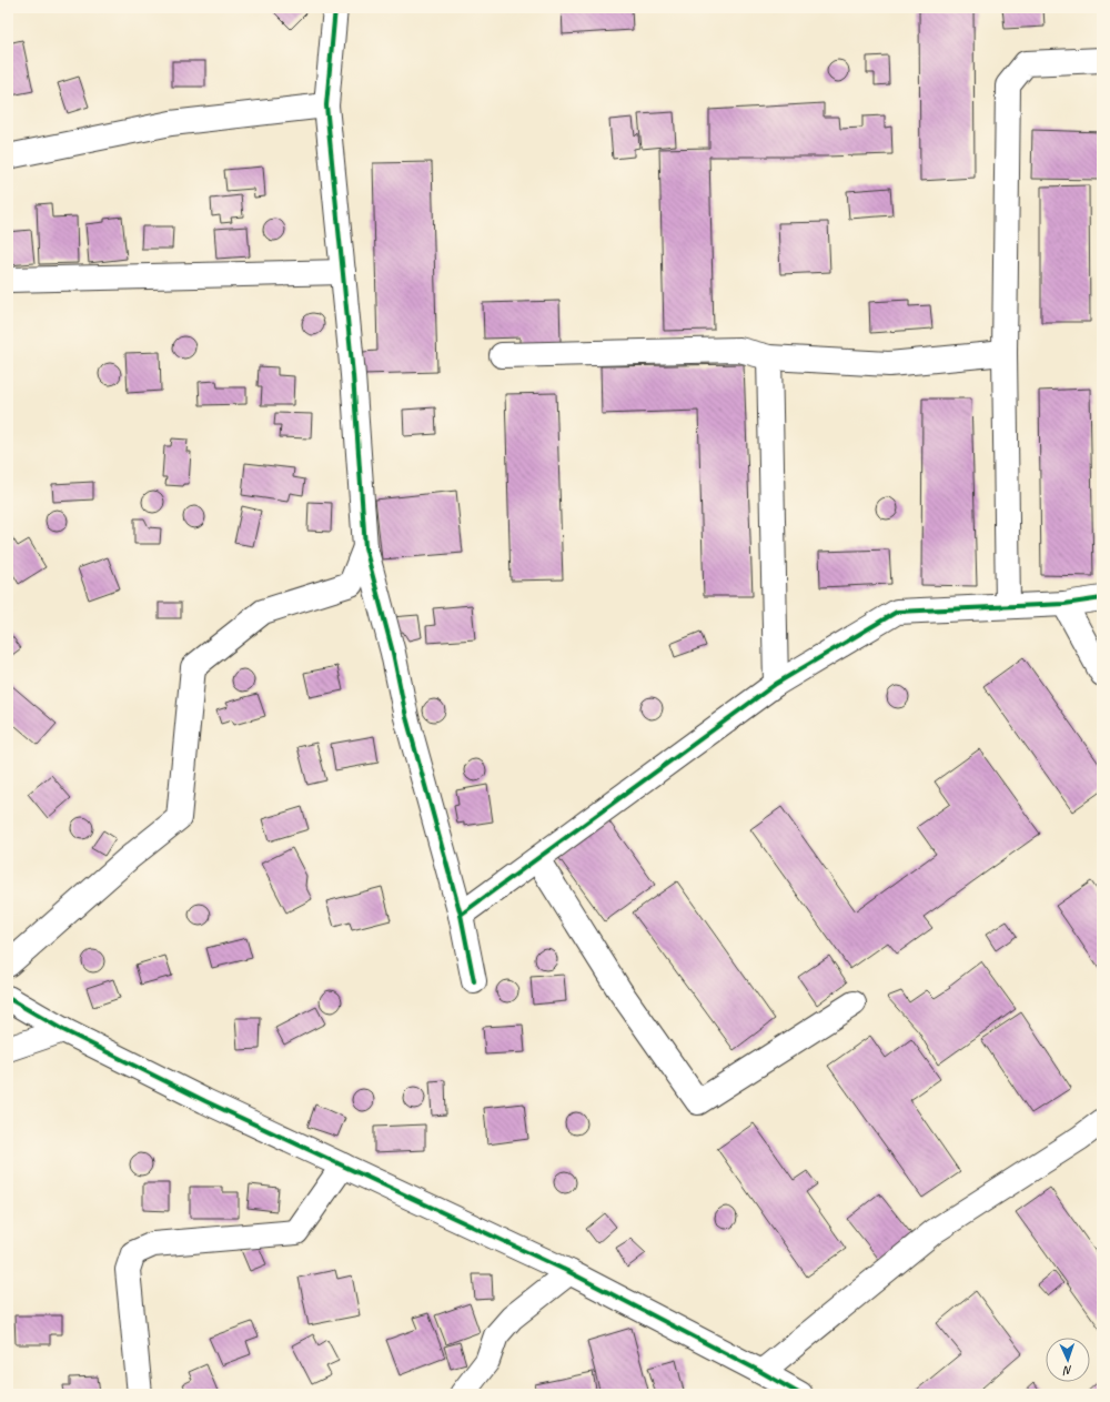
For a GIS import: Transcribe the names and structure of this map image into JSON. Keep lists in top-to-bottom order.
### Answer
{
  "north": "bottom"
}
